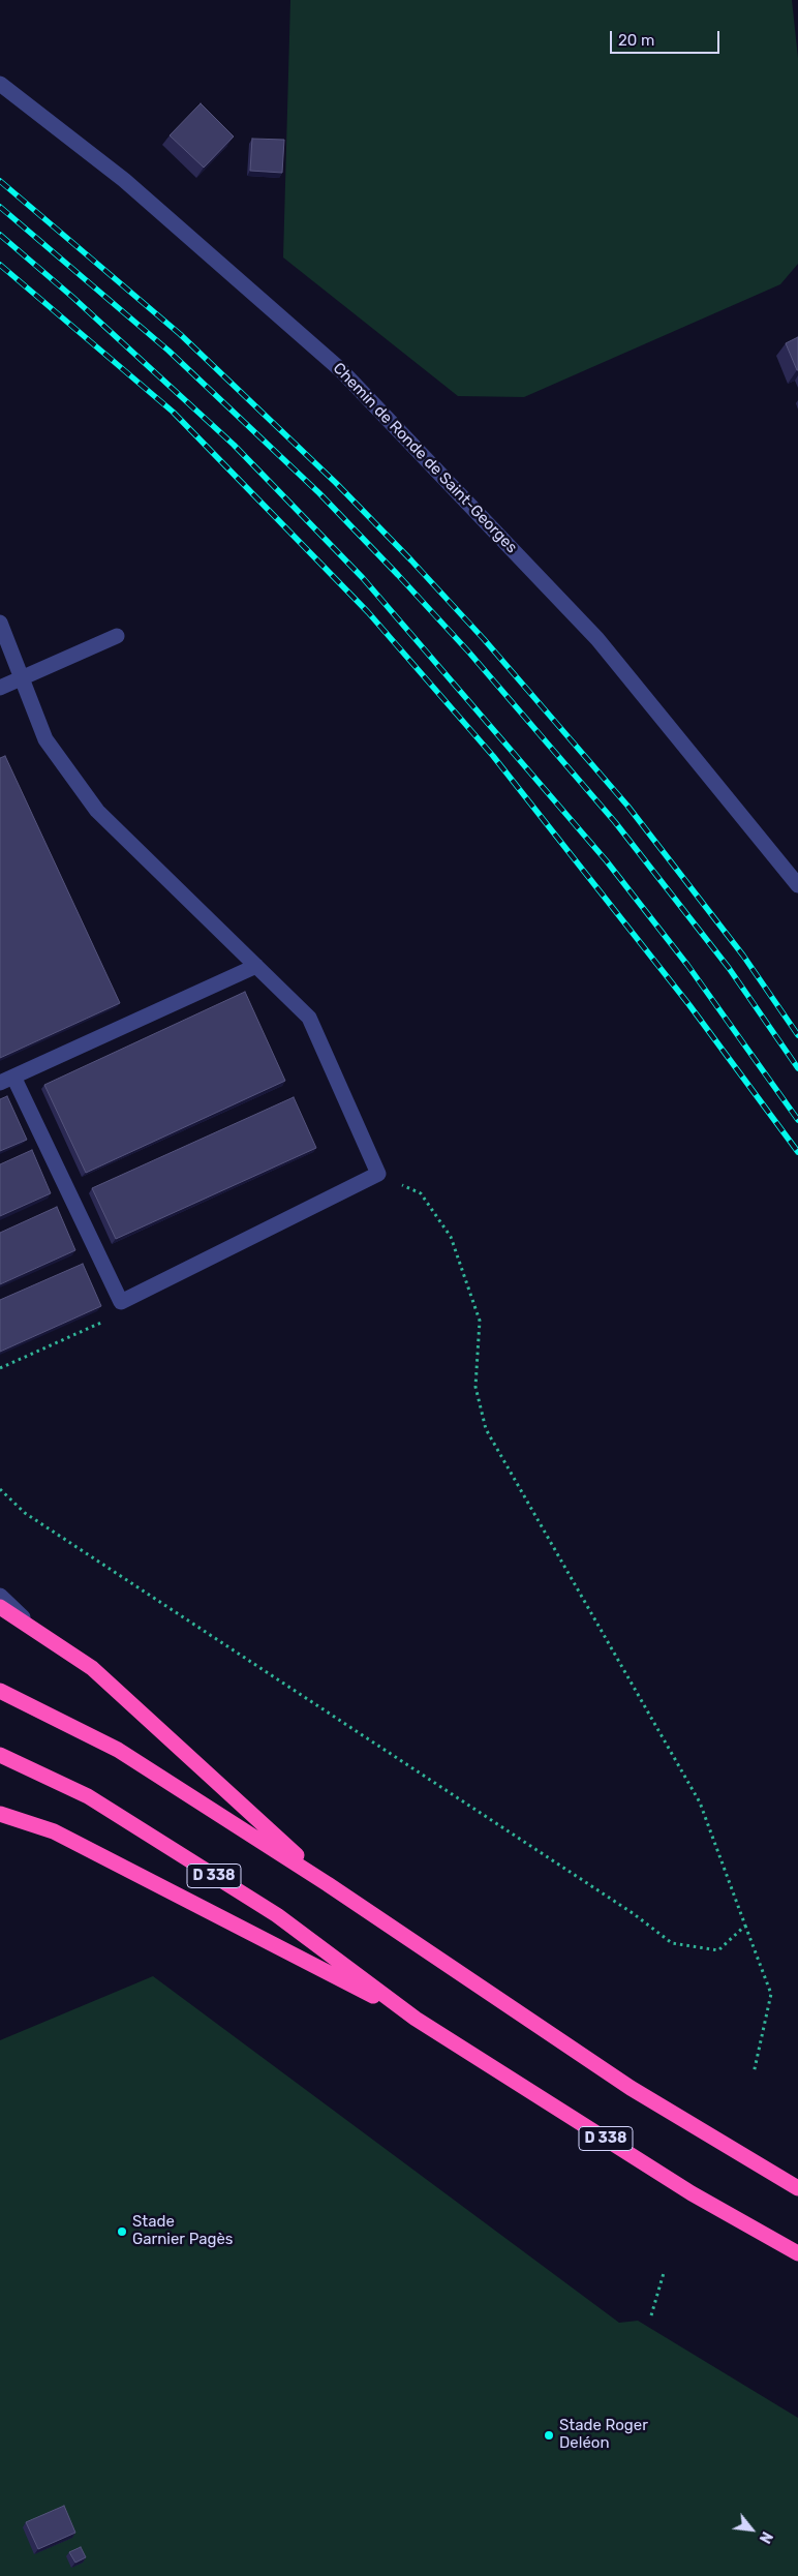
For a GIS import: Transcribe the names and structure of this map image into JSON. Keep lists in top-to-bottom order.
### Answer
{
  "streets": {
    "highway": ["D 338"],
    "street": ["Chemin de Ronde de Saint-Georges"]
  },
  "places": ["Stade Garnier Pagès", "Stade Roger Deléon"],
  "scale_bar": "20 m",
  "north": "bottom right"
}
